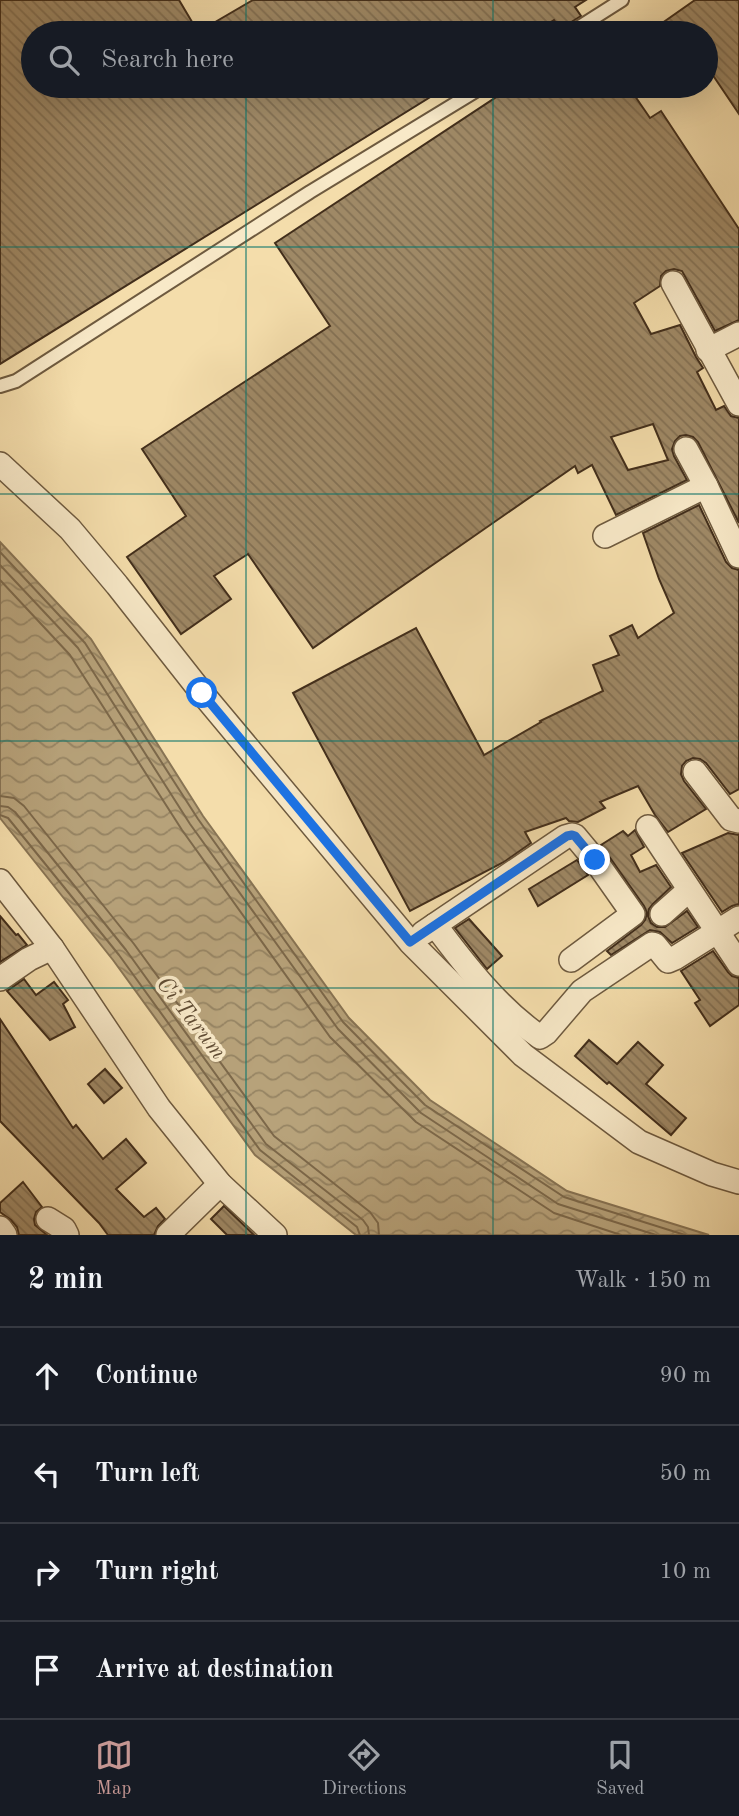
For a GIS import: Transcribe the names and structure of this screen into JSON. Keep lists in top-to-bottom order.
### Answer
{
  "water": ["Ci Tarum"],
  "page": {
    "search": "Search here",
    "heading": ["2 min", "Walk · 150 m"],
    "list": [
      ["Continue", "90 m"],
      ["Turn left", "50 m"],
      ["Turn right", "10 m"],
      "Arrive at destination"
    ],
    "nav": ["Map", "Directions", "Saved"]
  }
}
